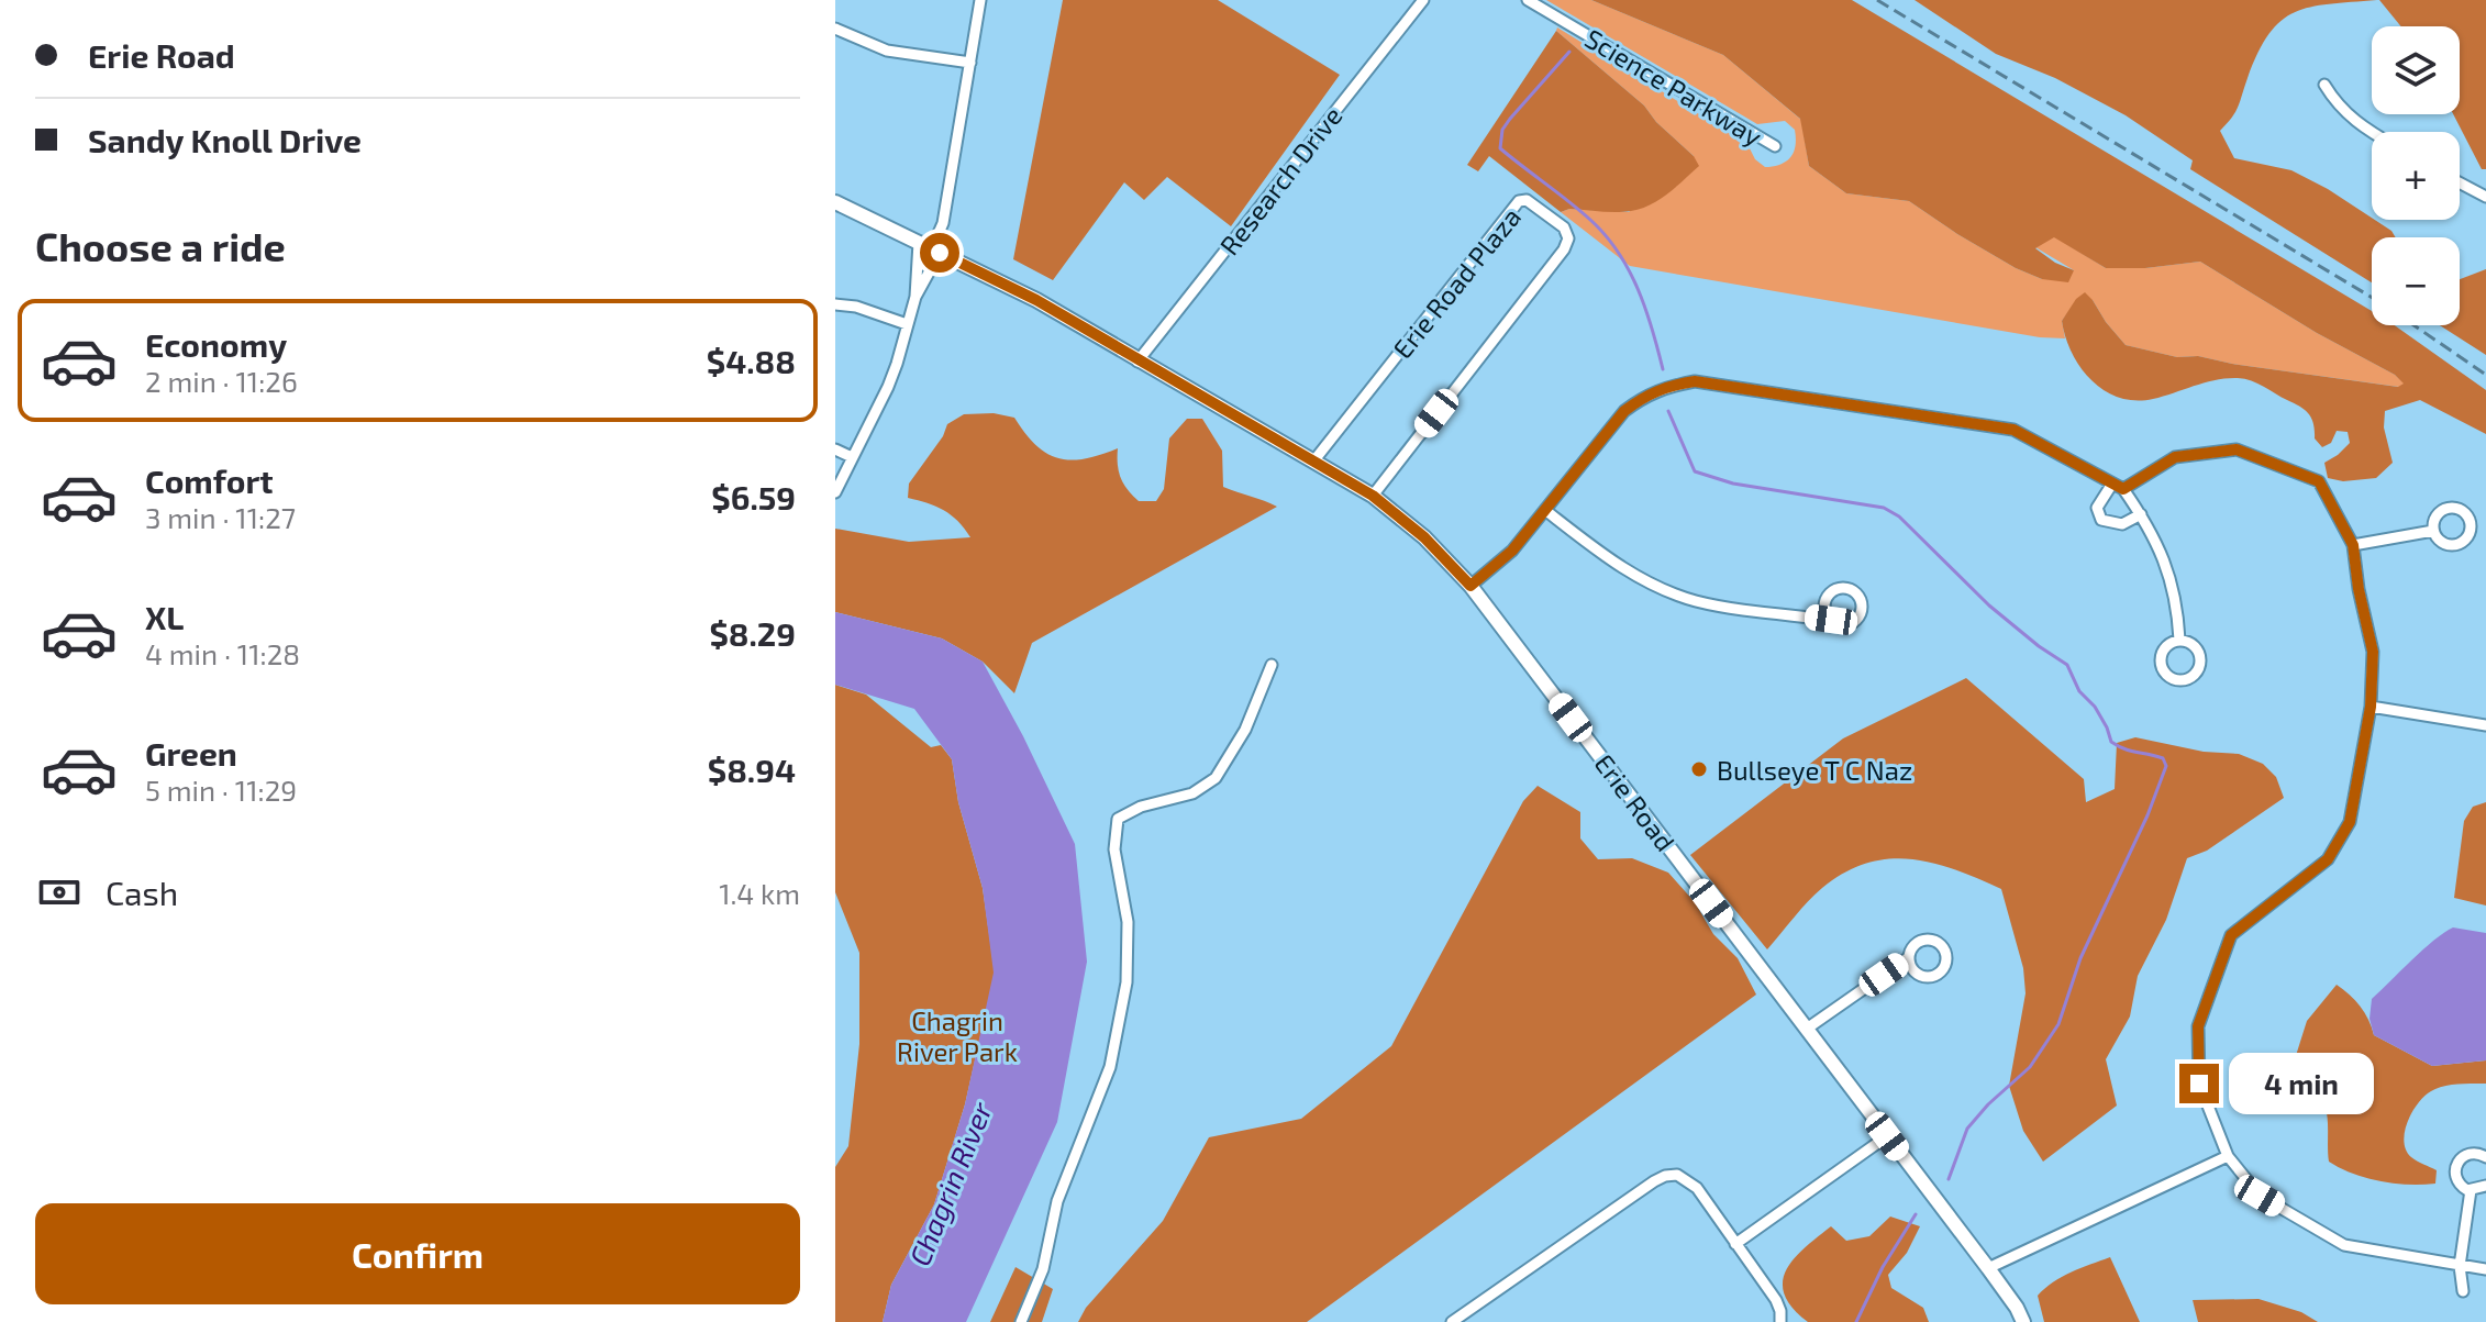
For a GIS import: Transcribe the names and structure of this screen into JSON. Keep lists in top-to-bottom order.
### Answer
{
  "streets": {
    "street": [
      "Science Parkway",
      "Research Drive",
      "Erie Road Plaza",
      "Erie Road"
    ]
  },
  "crossings": [
    ["Research Drive", "Erie Road"],
    ["Erie Road Plaza", "Erie Road"]
  ],
  "water": ["Chagrin River"],
  "parks": ["Chagrin River Park"],
  "places": ["Bullseye T C Naz"],
  "page": {
    "banner": ["Erie Road", "Sandy Knoll Drive"],
    "map_buttons": ["+", "−"],
    "heading": "Choose a ride",
    "list": [
      {
        "name": "Economy",
        "note": "2 min · 11:26",
        "value": "$4.88"
      },
      {
        "name": "Comfort",
        "note": "3 min · 11:27",
        "value": "$6.59"
      },
      {
        "name": "XL",
        "note": "4 min · 11:28",
        "value": "$8.29"
      },
      {
        "name": "Green",
        "note": "5 min · 11:29",
        "value": "$8.94"
      }
    ],
    "pay": ["Cash", "1.4 km"],
    "bubble": "4 min",
    "buttons": "Confirm"
  }
}
